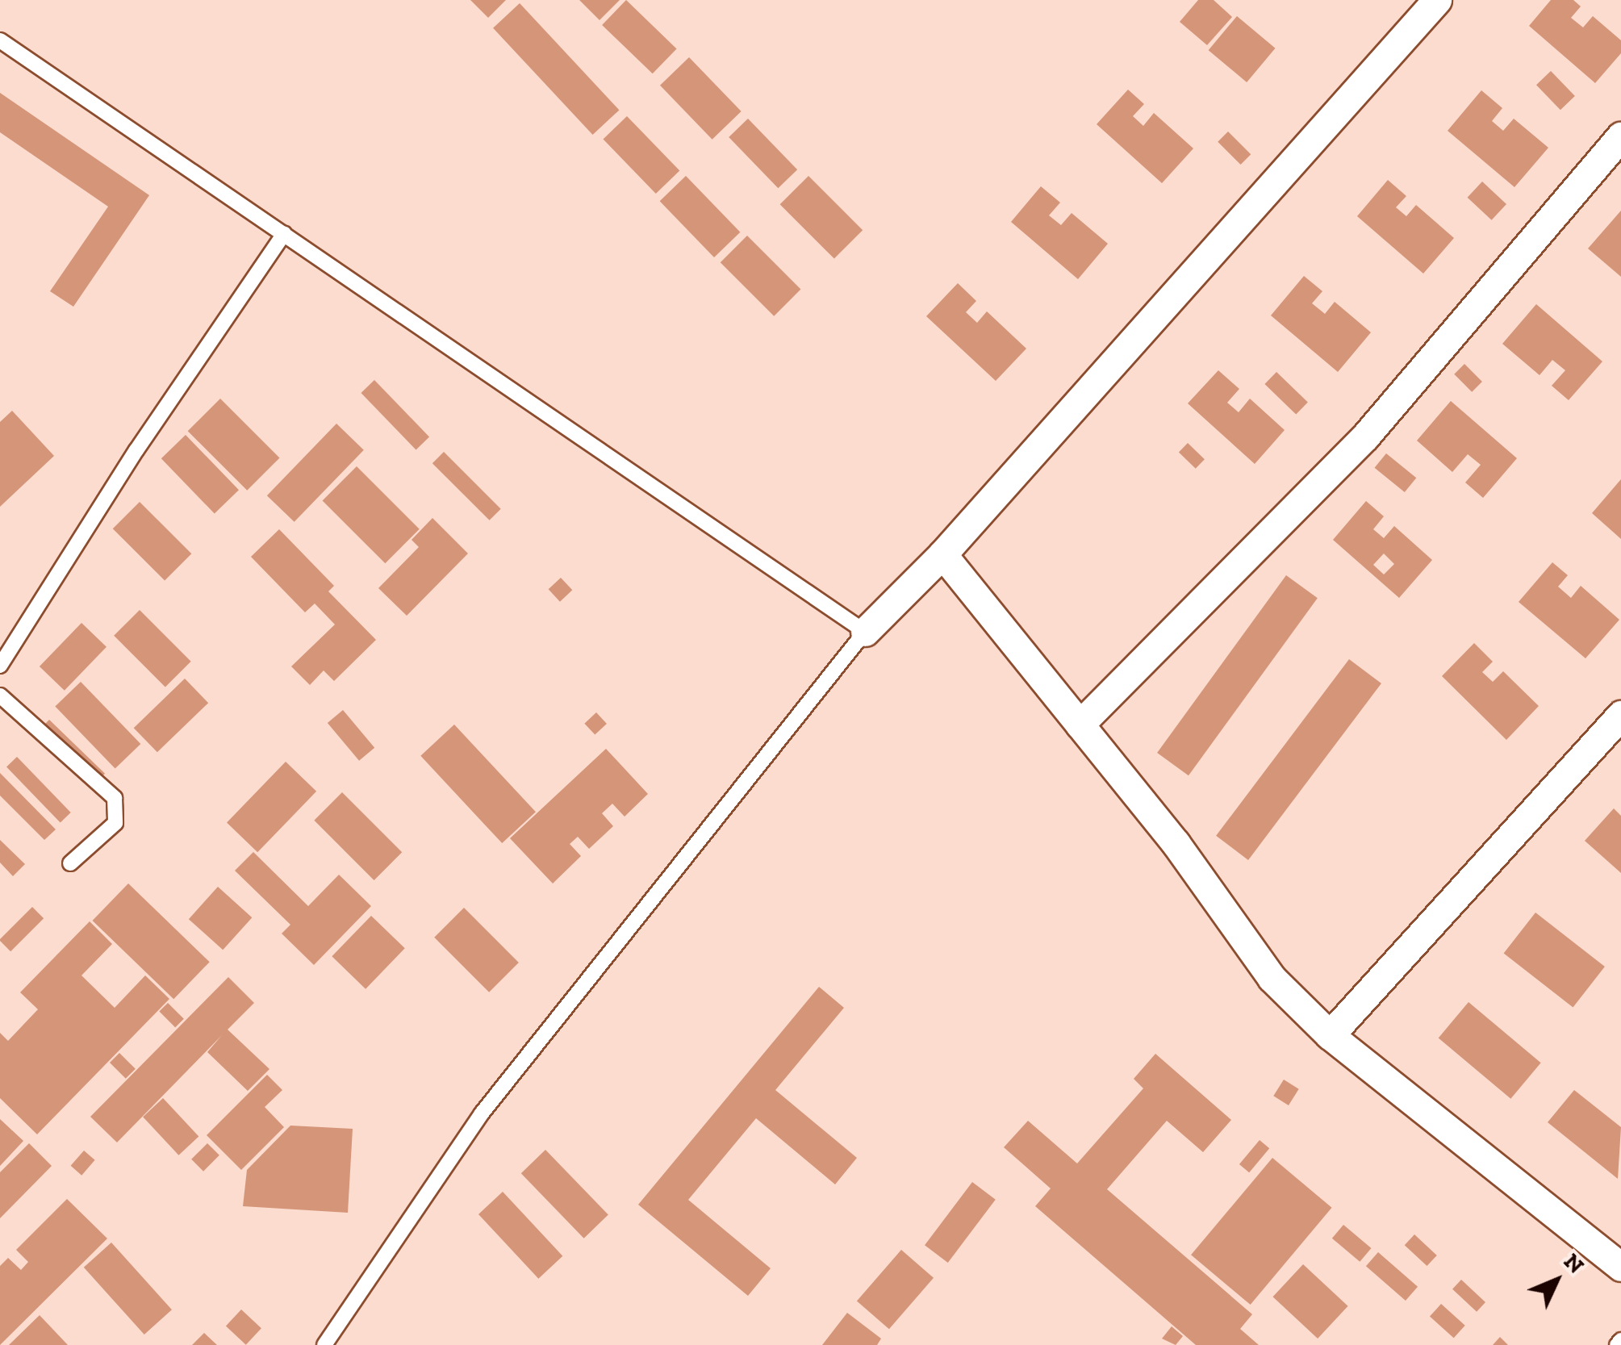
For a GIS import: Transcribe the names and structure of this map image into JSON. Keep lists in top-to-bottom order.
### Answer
{
  "north": "top right"
}
